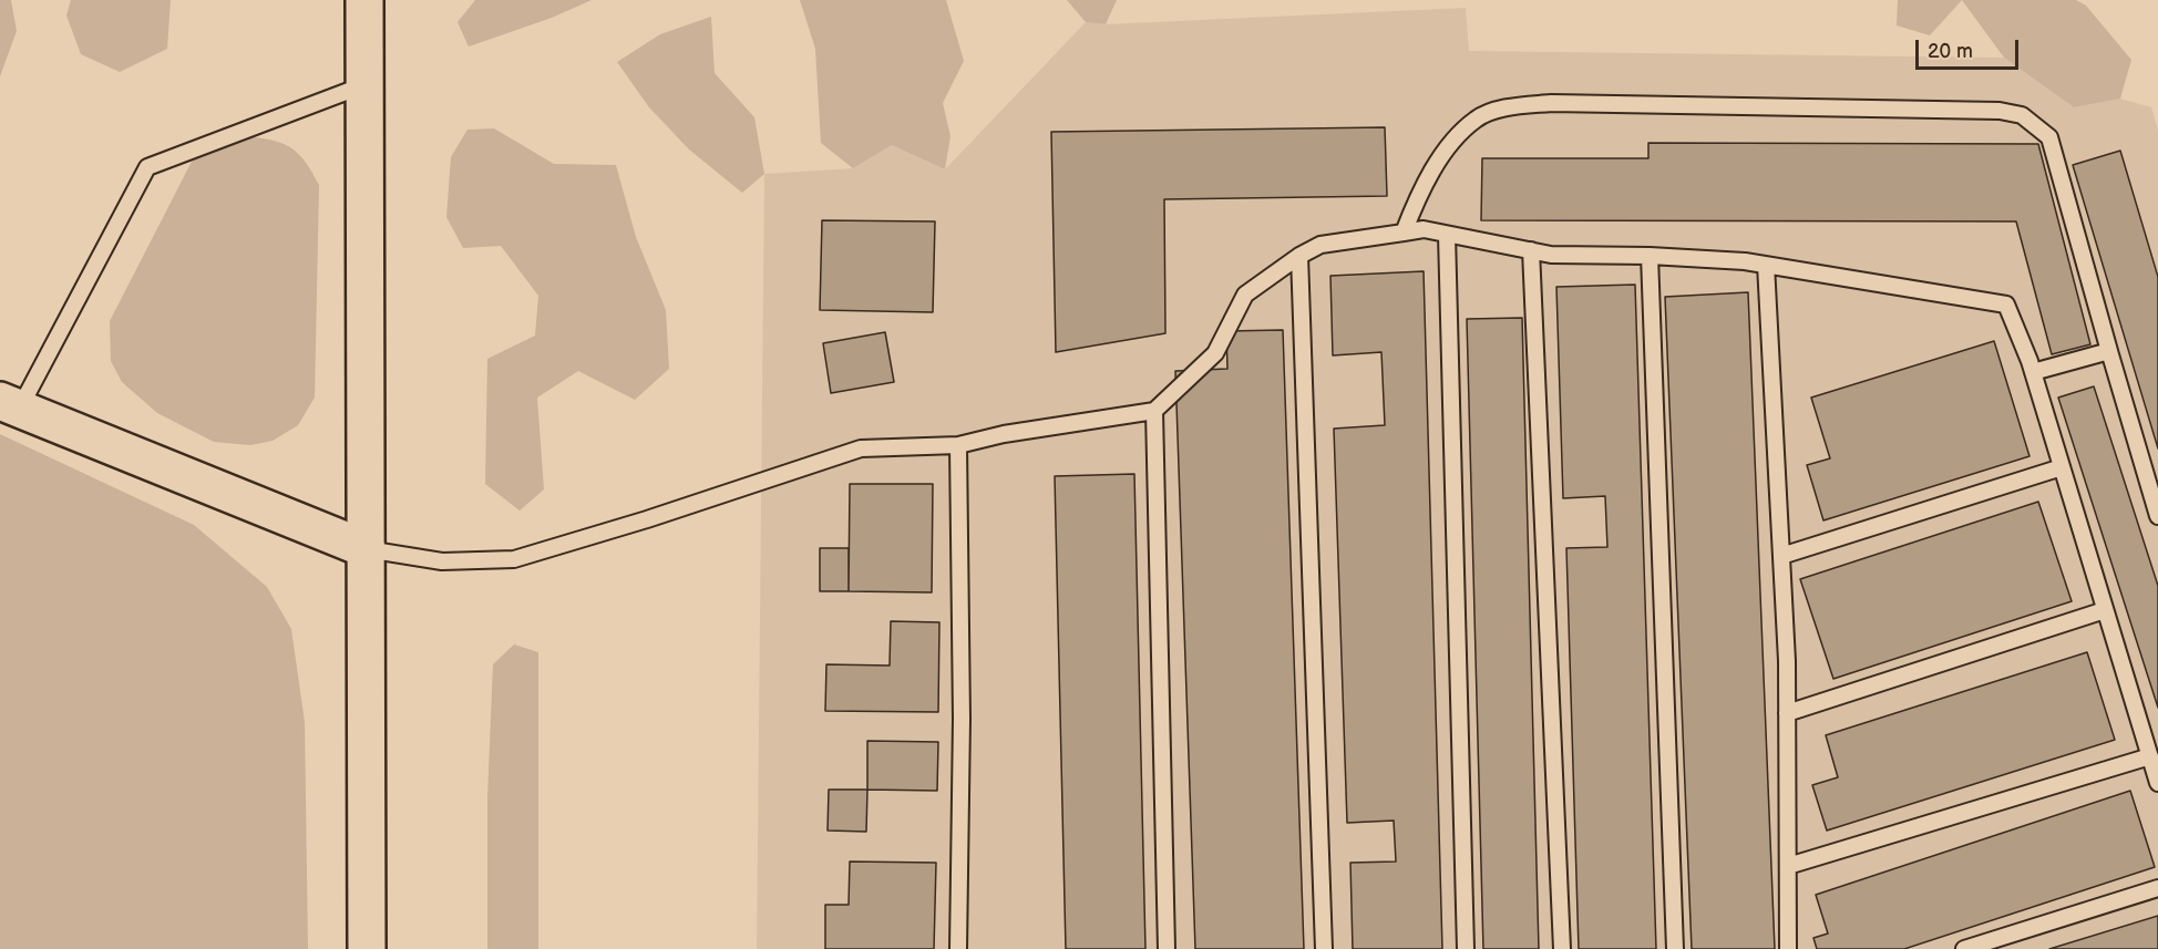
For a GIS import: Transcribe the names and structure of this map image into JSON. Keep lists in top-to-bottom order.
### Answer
{
  "scale_bar": "20 m"
}
